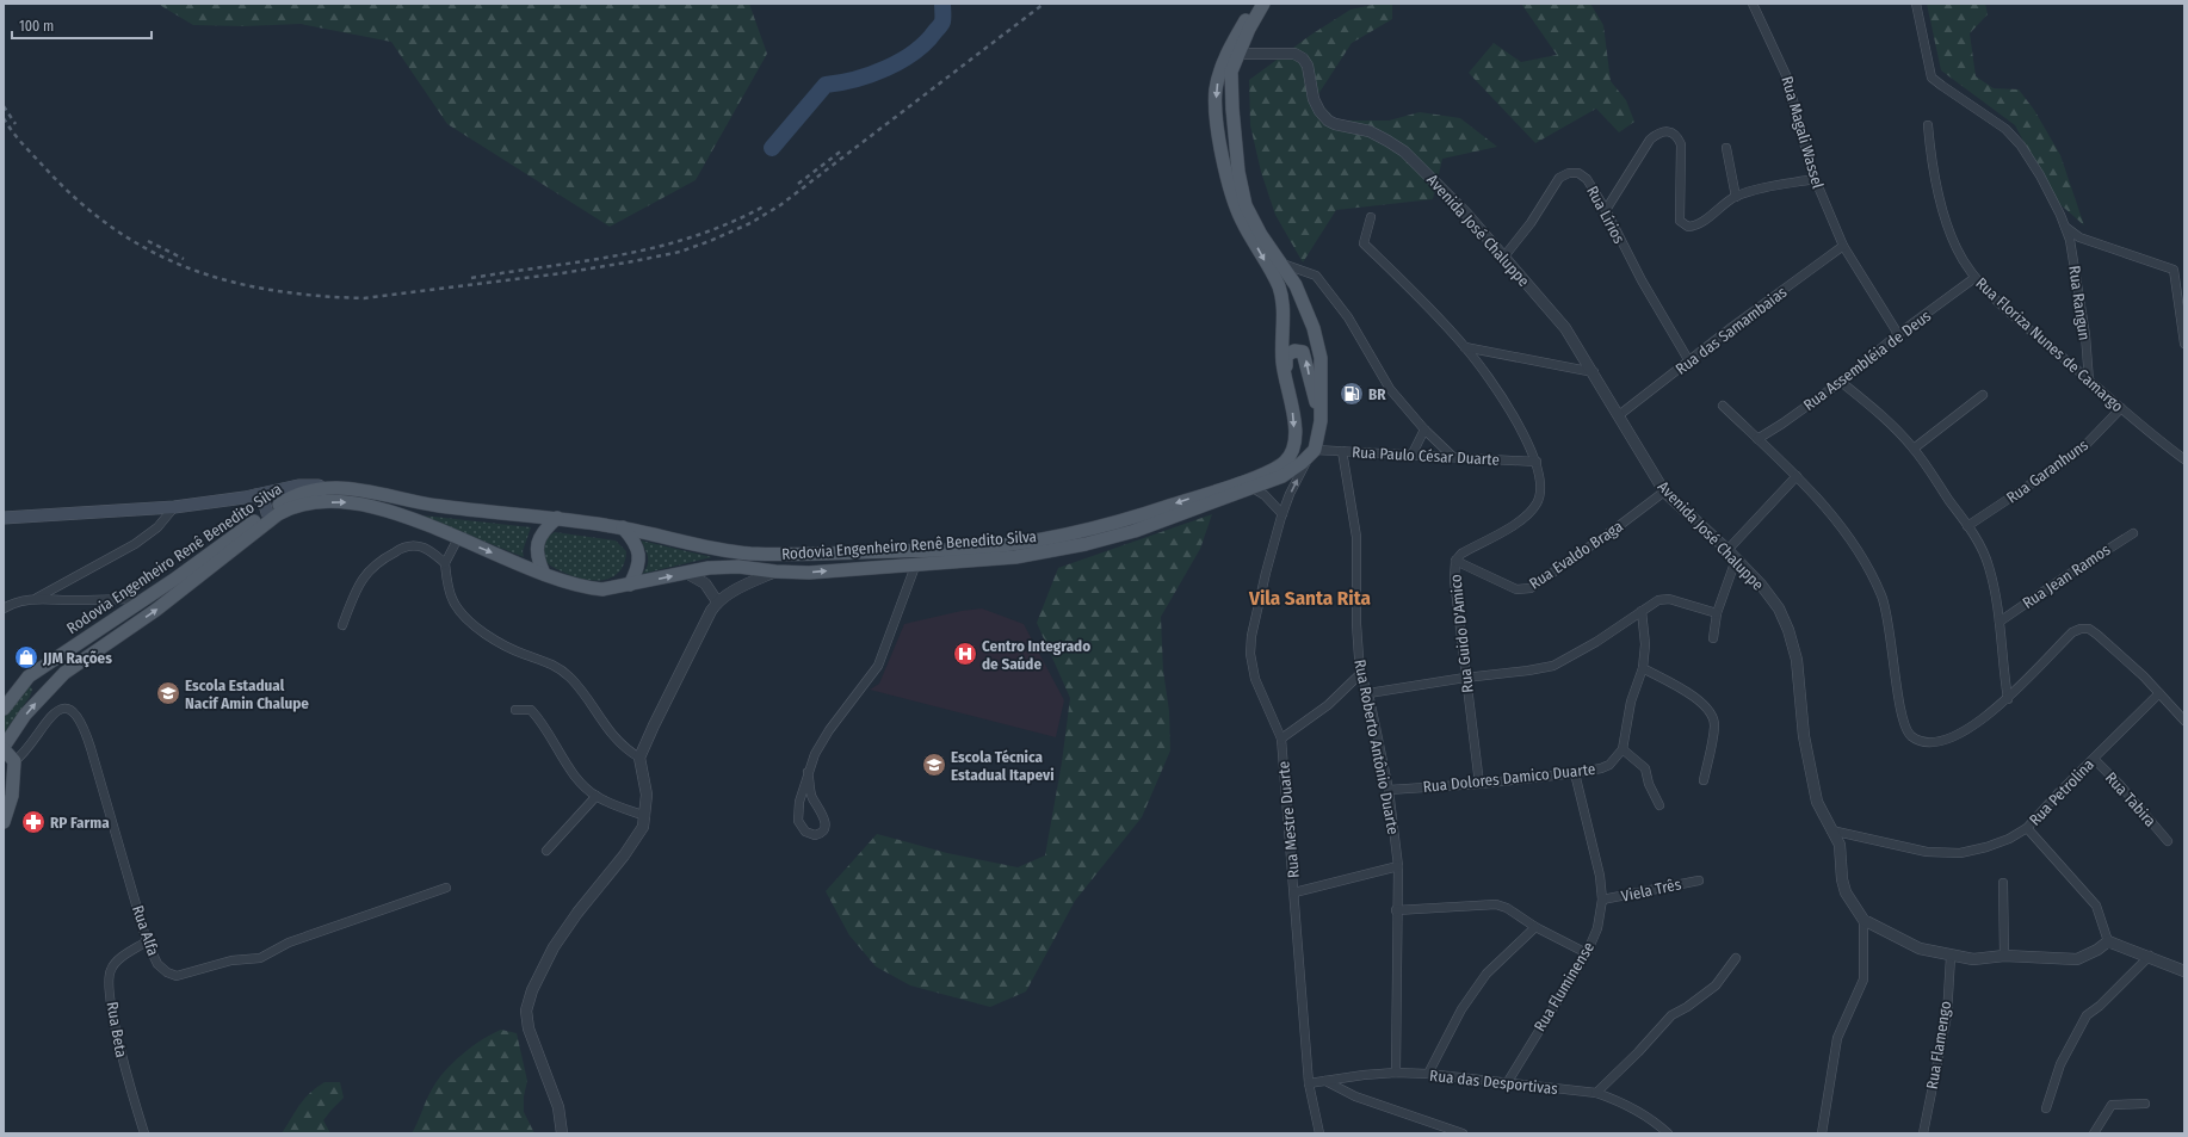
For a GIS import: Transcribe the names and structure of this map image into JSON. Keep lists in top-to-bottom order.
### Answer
{
  "streets": {
    "main road": ["Rodovia Engenheiro Renê Benedito Silva"],
    "street": [
      "Rua Magali Wassel",
      "Rua Lírios",
      "Avenida José Chaluppe",
      "Rua Rangun",
      "Rua das Samambaias",
      "Rua Floriza Nunes de Camargo",
      "Rua Assembléia de Deus",
      "Rua Paulo César Duarte",
      "Rua Garanhuns",
      "Rua Evaldo Braga",
      "Rua Jean Ramos",
      "Rua Guido D'Amico",
      "Rua Roberto Antônio Duarte",
      "Rua Dolores Damico Duarte",
      "Rua Petrolina",
      "Rua Tabira",
      "Rua Mestre Duarte",
      "Viela Três",
      "Rua Alfa",
      "Rua Fluminense",
      "Rua Beta",
      "Rua Flamengo",
      "Rua das Desportivas"
    ]
  },
  "crossings": [
    ["Rua Magali Wassel", "Rua das Samambaias"],
    ["Rua Magali Wassel", "Rua Assembléia de Deus"],
    ["Rua Lírios", "Avenida José Chaluppe"],
    ["Rua Lírios", "Rua das Samambaias"],
    ["Avenida José Chaluppe", "Rua das Samambaias"],
    ["Avenida José Chaluppe", "Rua Evaldo Braga"],
    ["Avenida José Chaluppe", "Rua Petrolina"],
    ["Avenida José Chaluppe", "Rua Flamengo"],
    ["Rua Rangun", "Rua Floriza Nunes de Camargo"],
    ["Rua Floriza Nunes de Camargo", "Rua Assembléia de Deus"],
    ["Rua Floriza Nunes de Camargo", "Rua Garanhuns"],
    ["Rua Paulo César Duarte", "Rodovia Engenheiro Renê Benedito Silva"],
    ["Rua Paulo César Duarte", "Rua Guido D'Amico"],
    ["Rua Paulo César Duarte", "Rua Roberto Antônio Duarte"],
    ["Rua Paulo César Duarte", "Rua Mestre Duarte"],
    ["Rodovia Engenheiro Renê Benedito Silva", "Rua Mestre Duarte"],
    ["Rua Evaldo Braga", "Rua Guido D'Amico"],
    ["Rua Guido D'Amico", "Rua Dolores Damico Duarte"],
    ["Rua Roberto Antônio Duarte", "Rua Dolores Damico Duarte"],
    ["Rua Roberto Antônio Duarte", "Rua das Desportivas"],
    ["Rua Dolores Damico Duarte", "Rua Fluminense"],
    ["Rua Petrolina", "Rua Tabira"],
    ["Rua Mestre Duarte", "Rua das Desportivas"],
    ["Viela Três", "Rua Fluminense"],
    ["Rua Alfa", "Rua Beta"],
    ["Rua Fluminense", "Rua das Desportivas"]
  ],
  "districts": ["Vila Santa Rita"],
  "places": {
    "fuel station": ["BR"],
    "hospital": ["Centro Integrado de Saúde"],
    "shop": ["JJM Rações"],
    "school or university": ["Escola Estadual Nacif Amin Chalupe", "Escola Técnica Estadual Itapevi"],
    "pharmacy": ["RP Farma"]
  },
  "scale_bar": "100 m"
}
